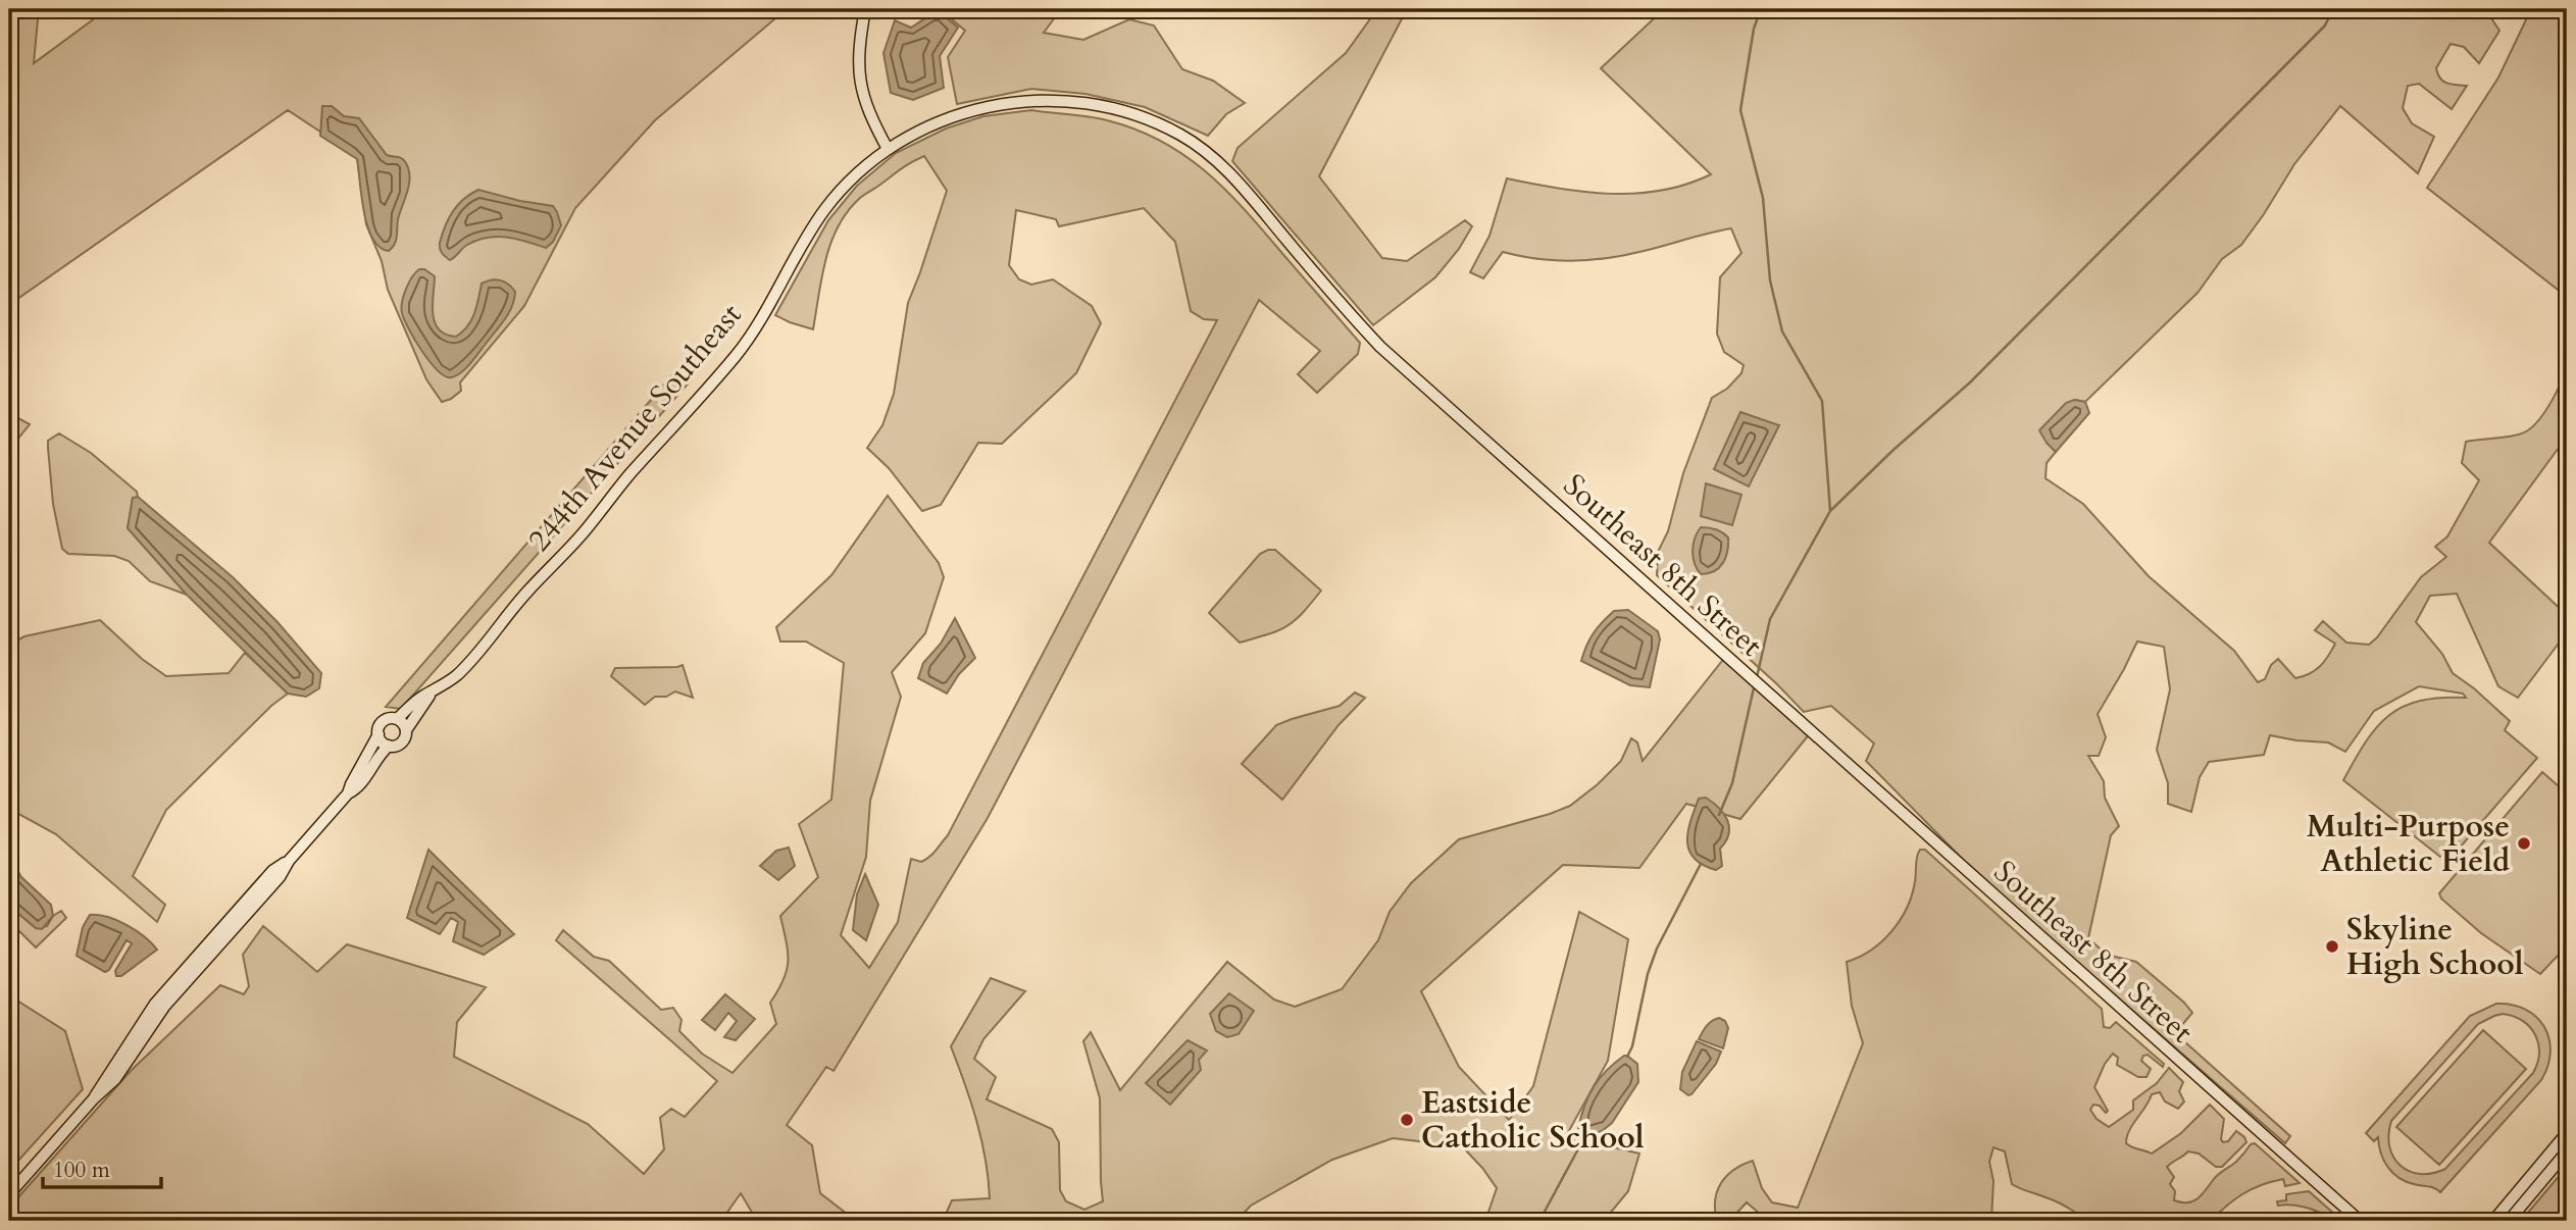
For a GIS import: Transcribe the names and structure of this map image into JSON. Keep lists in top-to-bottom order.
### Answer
{
  "streets": {
    "street": ["244th Avenue Southeast", "Southeast 8th Street"]
  },
  "crossings": [
    ["244th Avenue Southeast", "Southeast 8th Street"]
  ],
  "places": ["Multi-Purpose Athletic Field", "Skyline High School", "Eastside Catholic School"],
  "scale_bar": "100 m"
}
